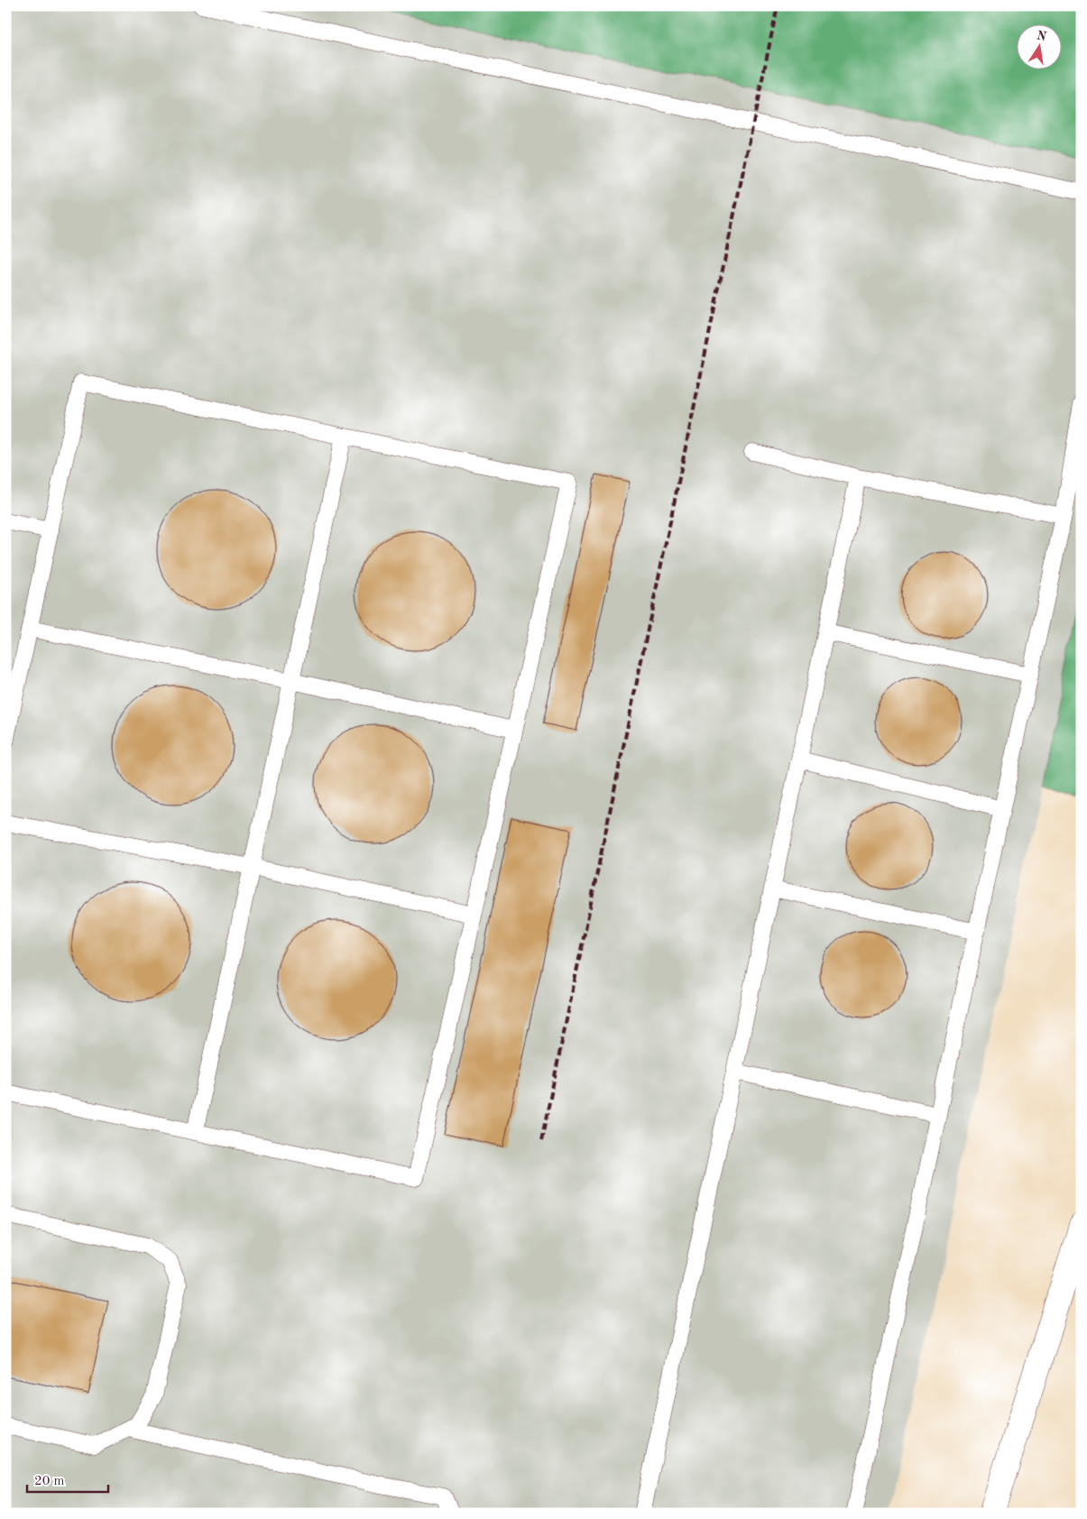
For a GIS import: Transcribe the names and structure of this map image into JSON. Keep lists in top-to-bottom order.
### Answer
{
  "scale_bar": "20 m",
  "north": "top"
}
